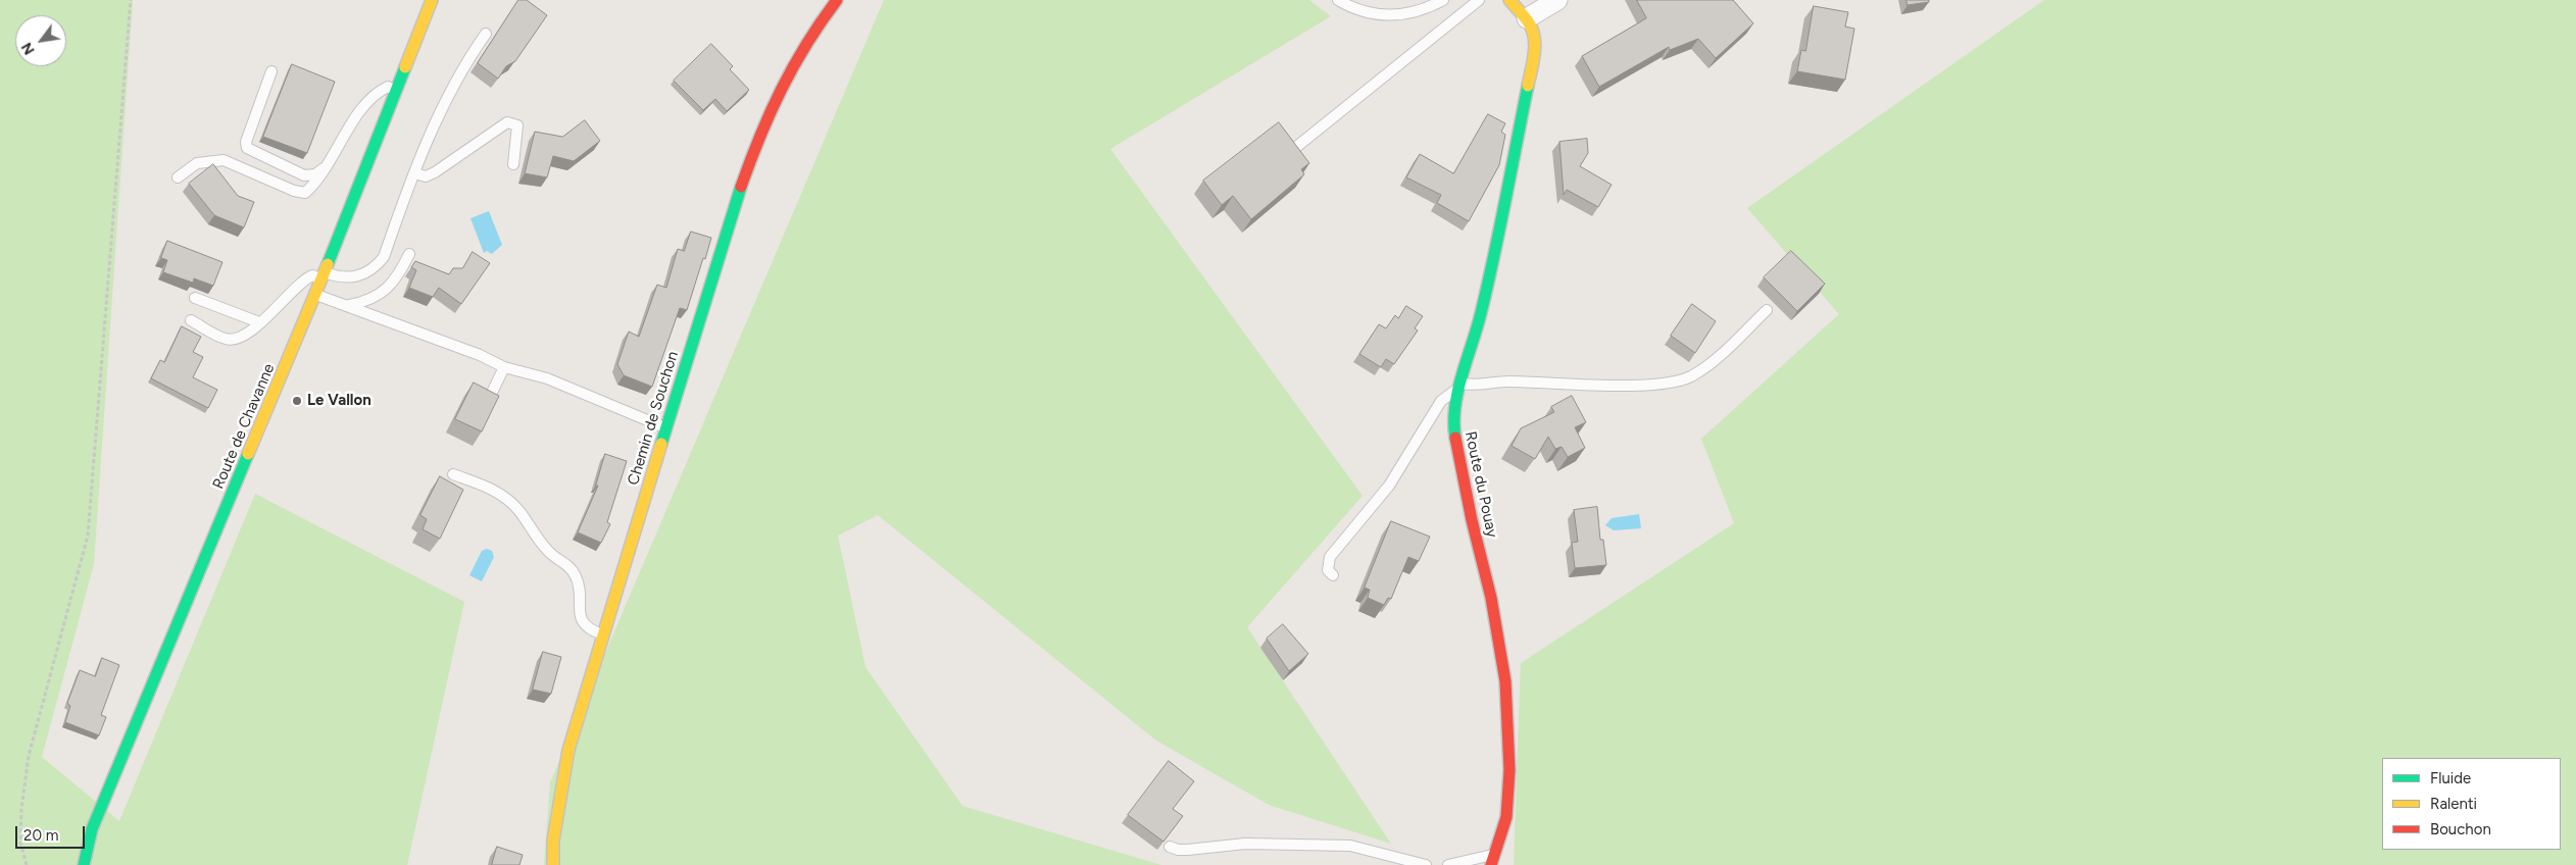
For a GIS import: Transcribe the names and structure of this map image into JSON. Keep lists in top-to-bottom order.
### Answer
{
  "streets": {
    "street": ["Chemin de Souchon", "Route de Chavanne", "Route du Pouay"]
  },
  "places": ["Le Vallon"],
  "legend": ["Fluide", "Ralenti", "Bouchon"],
  "scale_bar": "20 m",
  "north": "bottom left"
}
